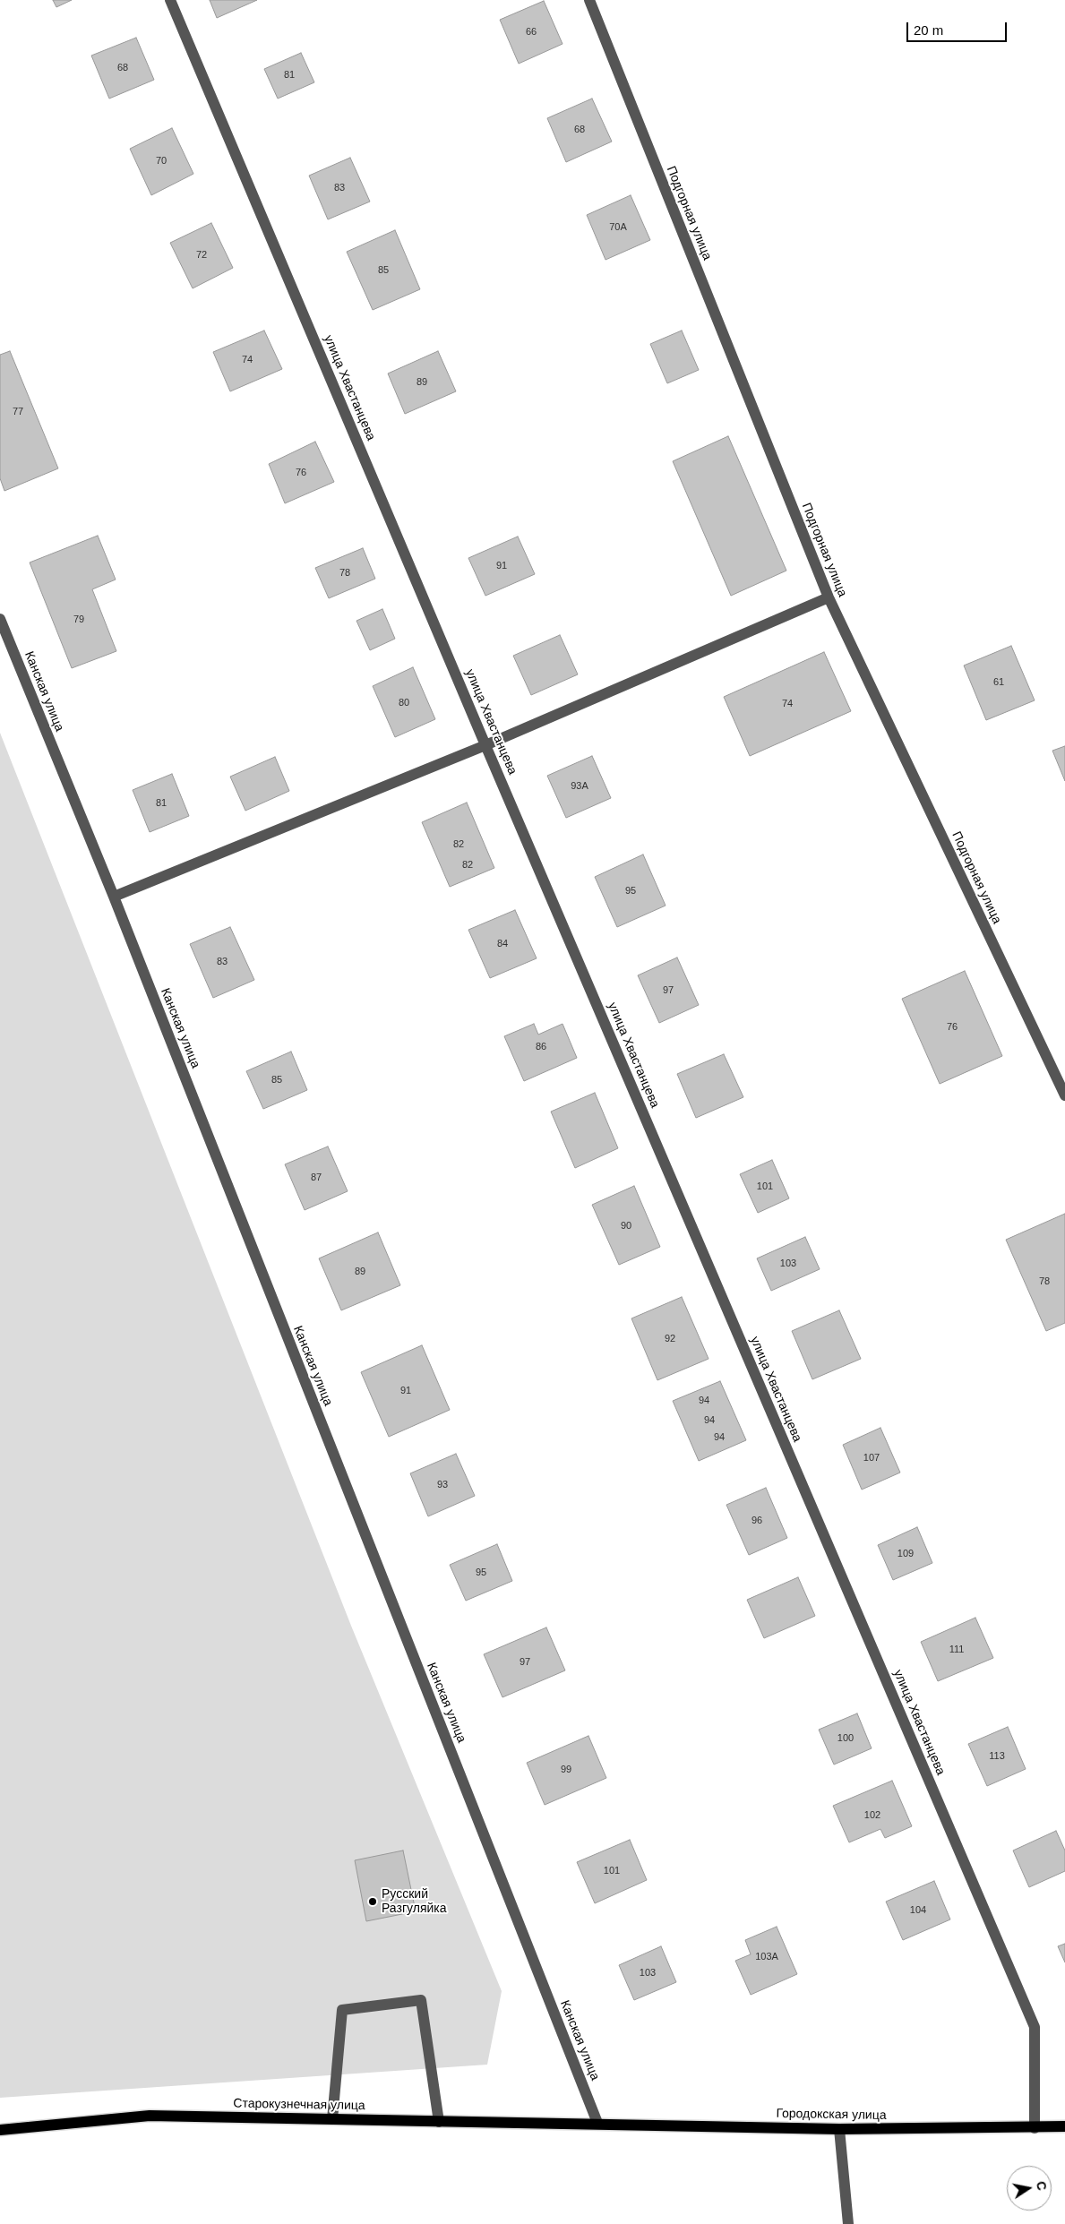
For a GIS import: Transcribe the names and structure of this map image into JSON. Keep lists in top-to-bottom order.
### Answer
{
  "streets": {
    "main road": ["Старокузнечная улица", "Городокская улица"],
    "street": ["Подгорная улица", "улица Хвастанцева", "Канская улица"]
  },
  "crossings": [
    ["улица Хвастанцева", "Городокская улица"],
    ["Канская улица", "Старокузнечная улица"],
    ["Канская улица", "Городокская улица"],
    ["Старокузнечная улица", "Городокская улица"]
  ],
  "places": ["Русский Разгуляйка"],
  "house_numbers": [
    "66",
    "68",
    "81",
    "68",
    "70",
    "83",
    "70А",
    "72",
    "85",
    "74",
    "89",
    "77",
    "76",
    "91",
    "78",
    "79",
    "61",
    "80",
    "74",
    "93А",
    "81",
    "82",
    "82",
    "95",
    "84",
    "83",
    "97",
    "76",
    "86",
    "85",
    "87",
    "101",
    "90",
    "103",
    "89",
    "78",
    "92",
    "91",
    "94",
    "94",
    "94",
    "107",
    "93",
    "96",
    "109",
    "95",
    "111",
    "97",
    "100",
    "113",
    "99",
    "102",
    "101",
    "104",
    "103А",
    "103"
  ],
  "scale_bar": "20 m",
  "north": "right"
}
